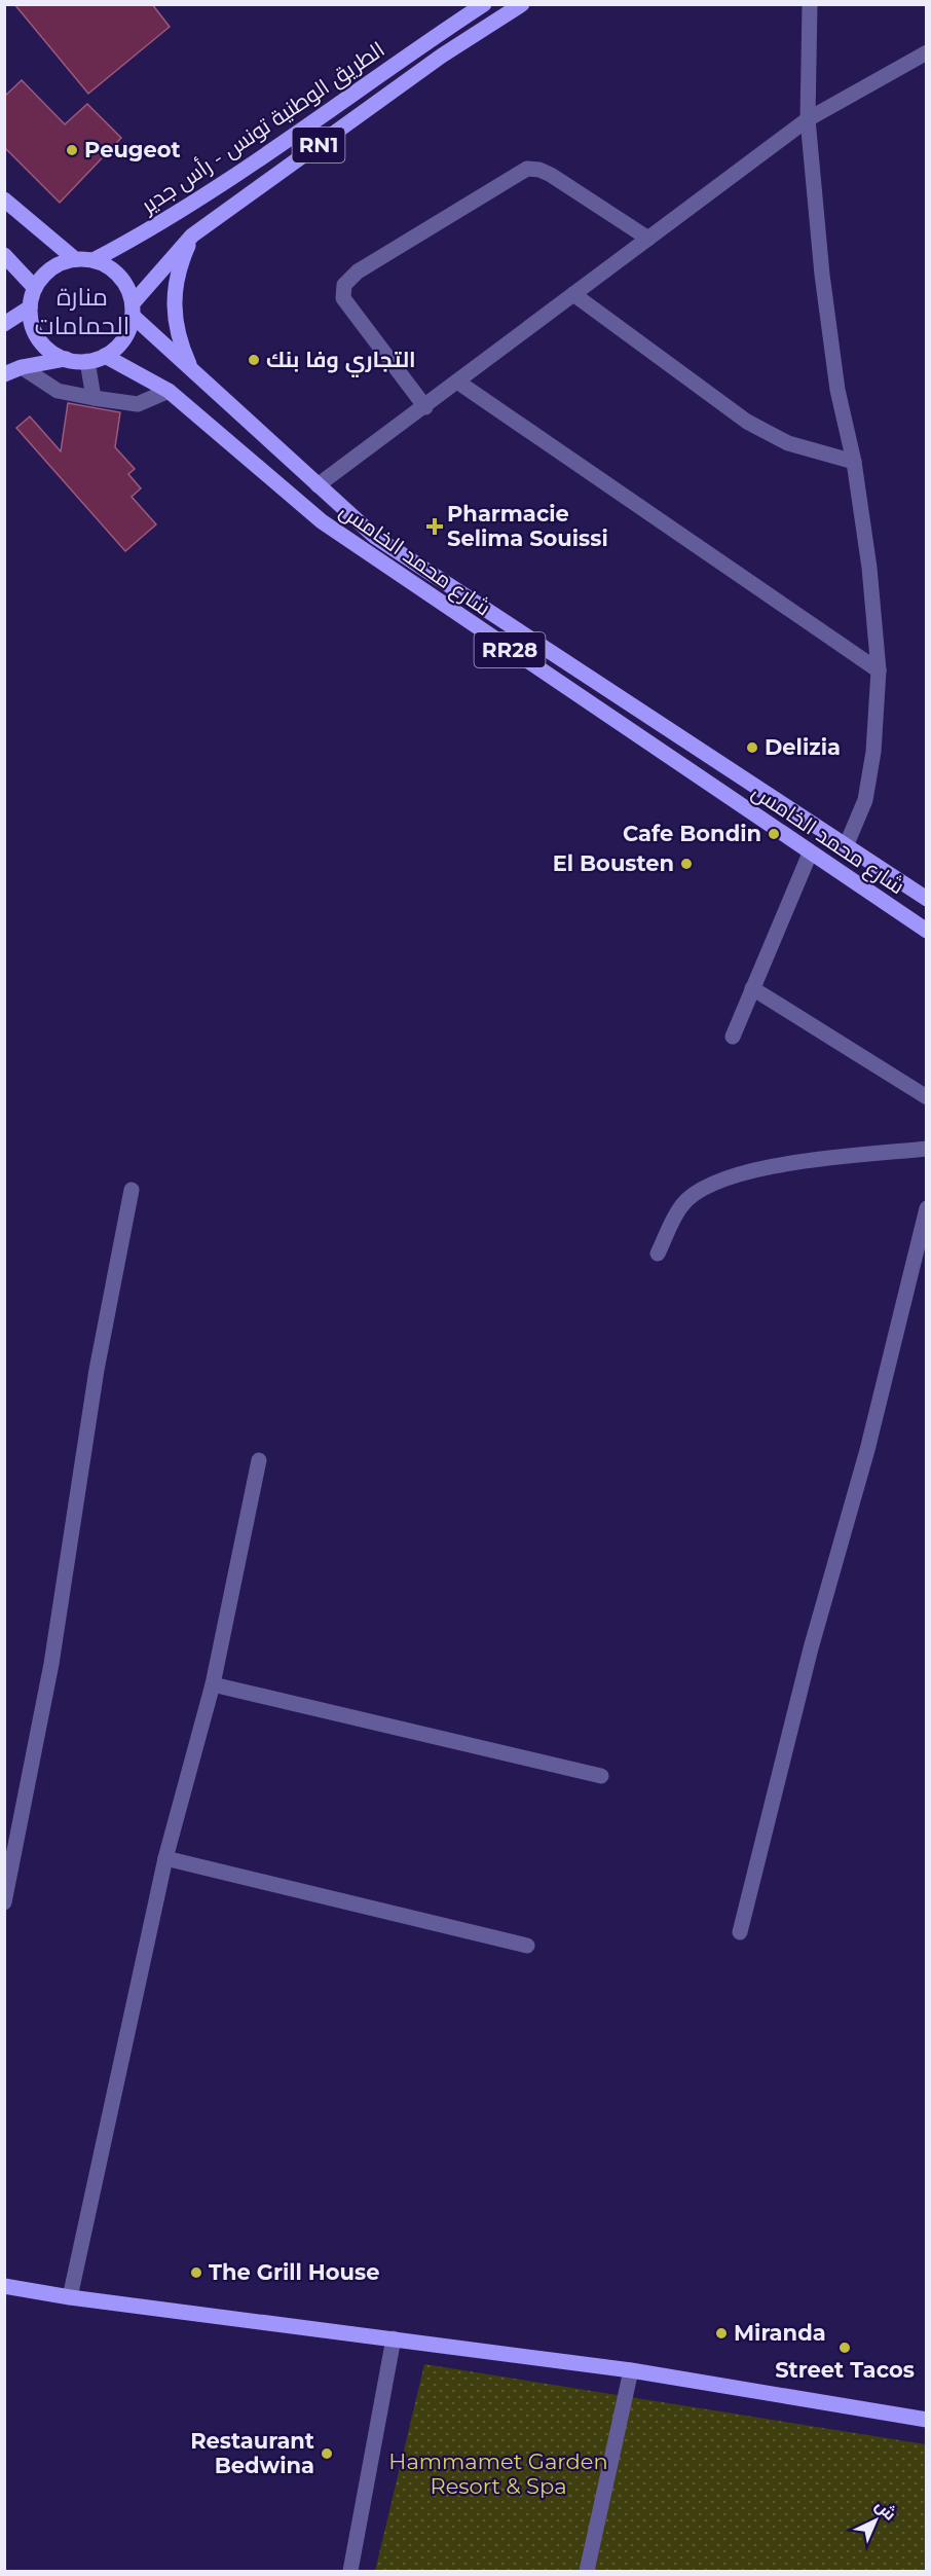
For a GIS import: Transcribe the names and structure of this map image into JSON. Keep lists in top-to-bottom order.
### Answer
{
  "streets": {
    "main road": [
      "الطريق الوطنية تونس - رأس جدير",
      "RN1",
      "شارع محمد الخامس",
      "RR28"
    ]
  },
  "crossings": [
    ["الطريق الوطنية تونس - رأس جدير", "RN1"],
    ["الطريق الوطنية تونس - رأس جدير", "شارع محمد الخامس"],
    ["RN1", "شارع محمد الخامس"]
  ],
  "districts": ["منارة الحمامات"],
  "parks": ["Hammamet Garden Resort & Spa"],
  "places": {
    "other": [
      "Peugeot",
      "التجاري وفا بنك",
      "Delizia",
      "Cafe Bondin",
      "El Bousten",
      "The Grill House",
      "Miranda",
      "Street Tacos",
      "Restaurant Bedwina"
    ],
    "health": ["Pharmacie Selima Souissi"]
  },
  "north": "top right"
}
